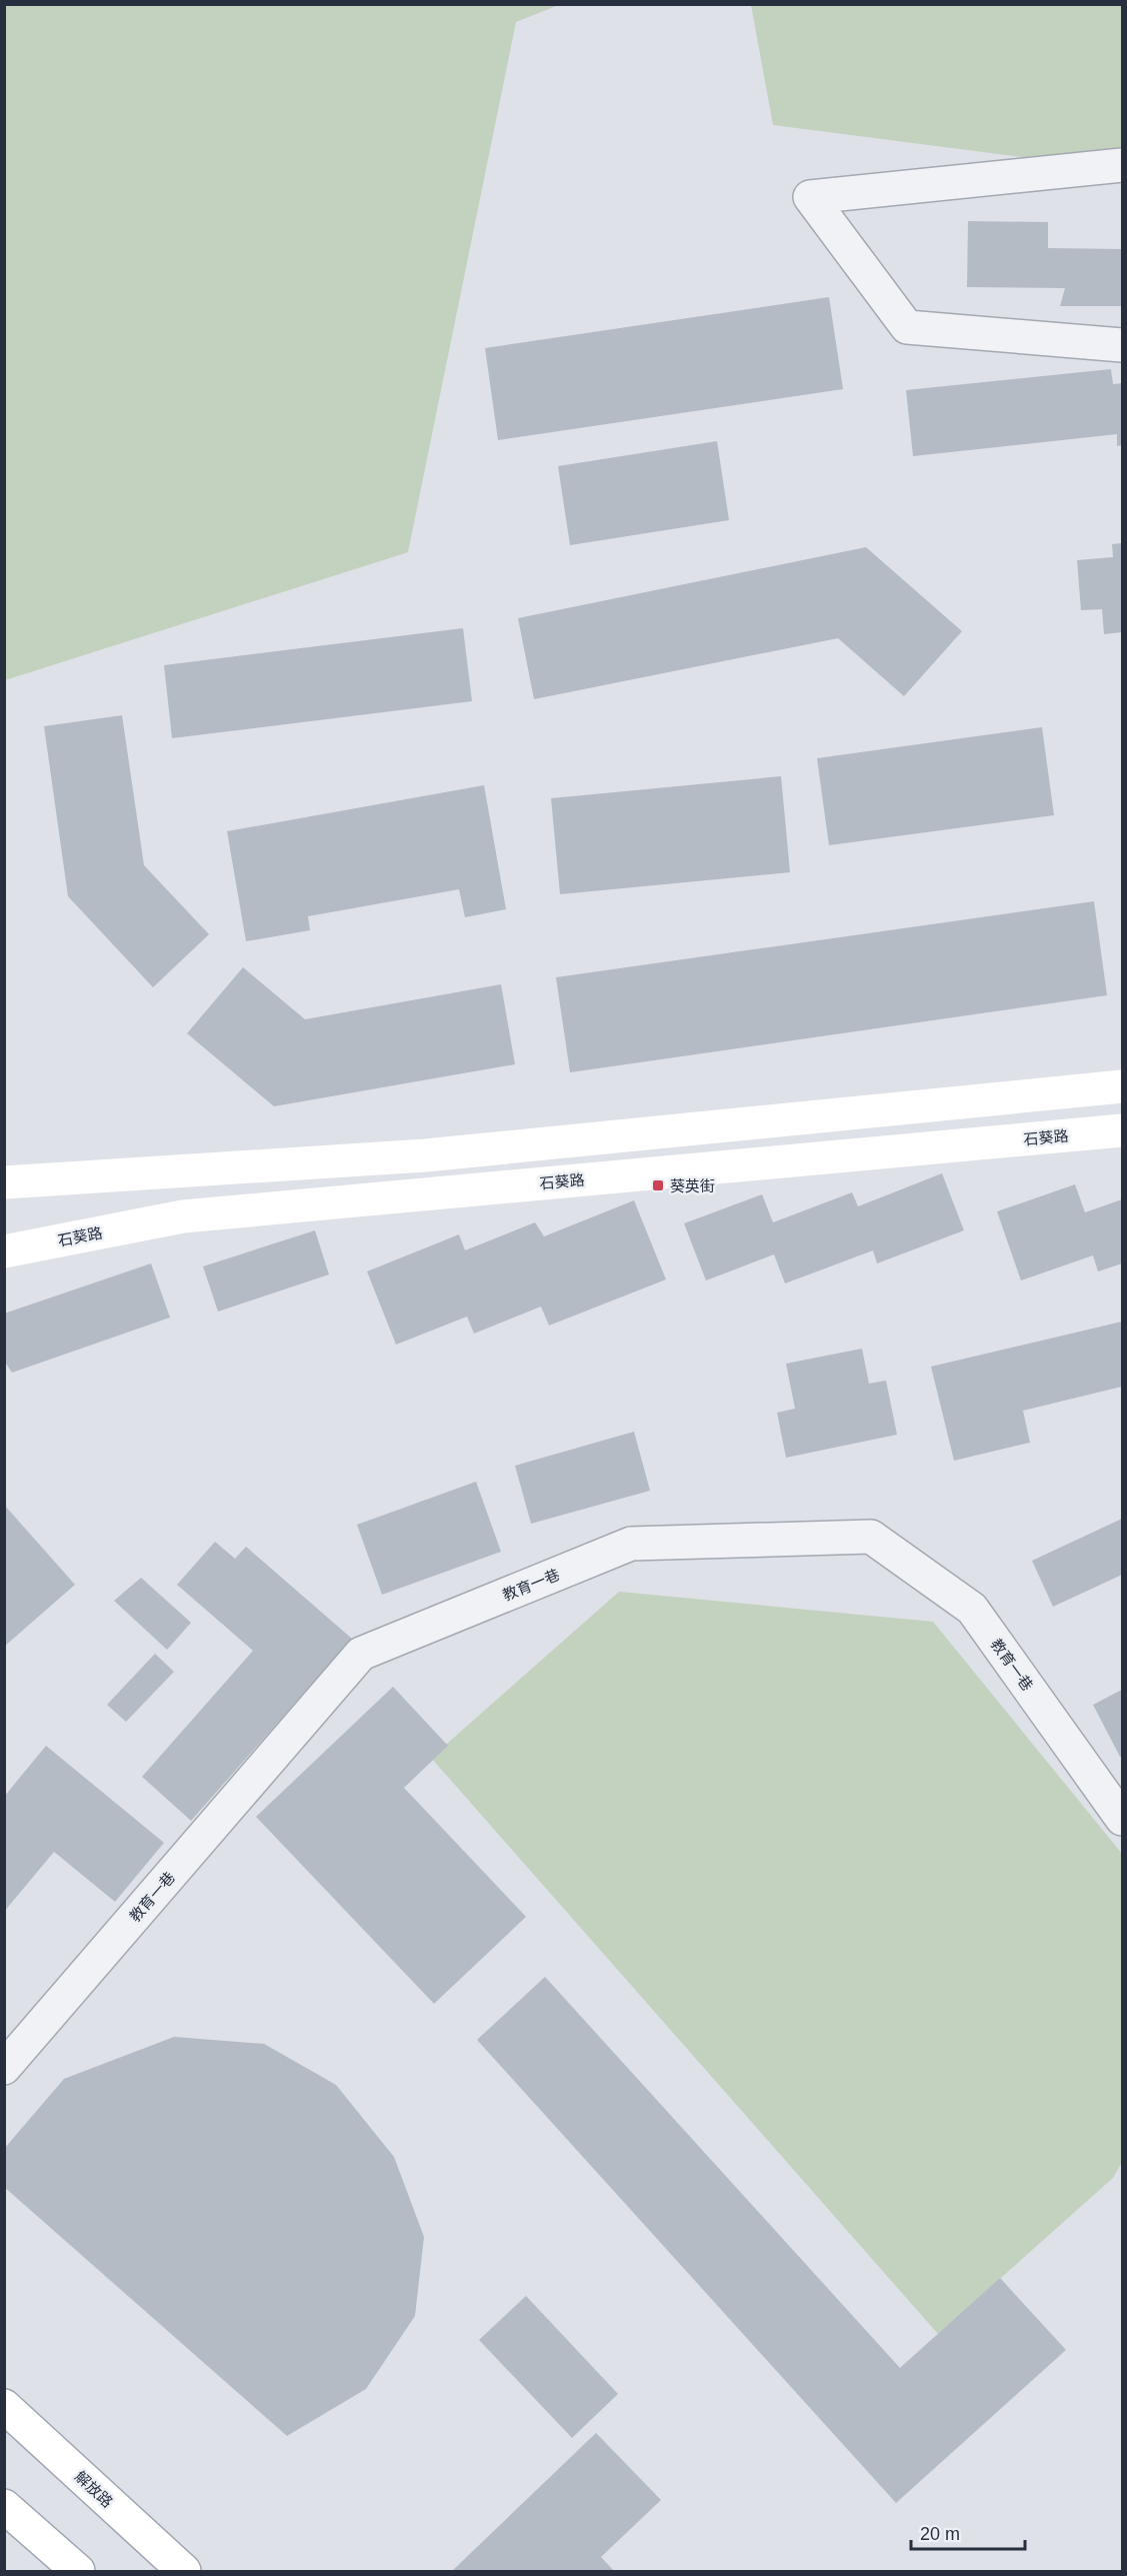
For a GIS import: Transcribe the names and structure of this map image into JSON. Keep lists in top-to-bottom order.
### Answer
{
  "streets": {
    "main road": ["石葵路", "解放路"],
    "street": ["教育一巷"]
  },
  "places": {
    "transit": ["葵英街"]
  },
  "scale_bar": "20 m"
}
